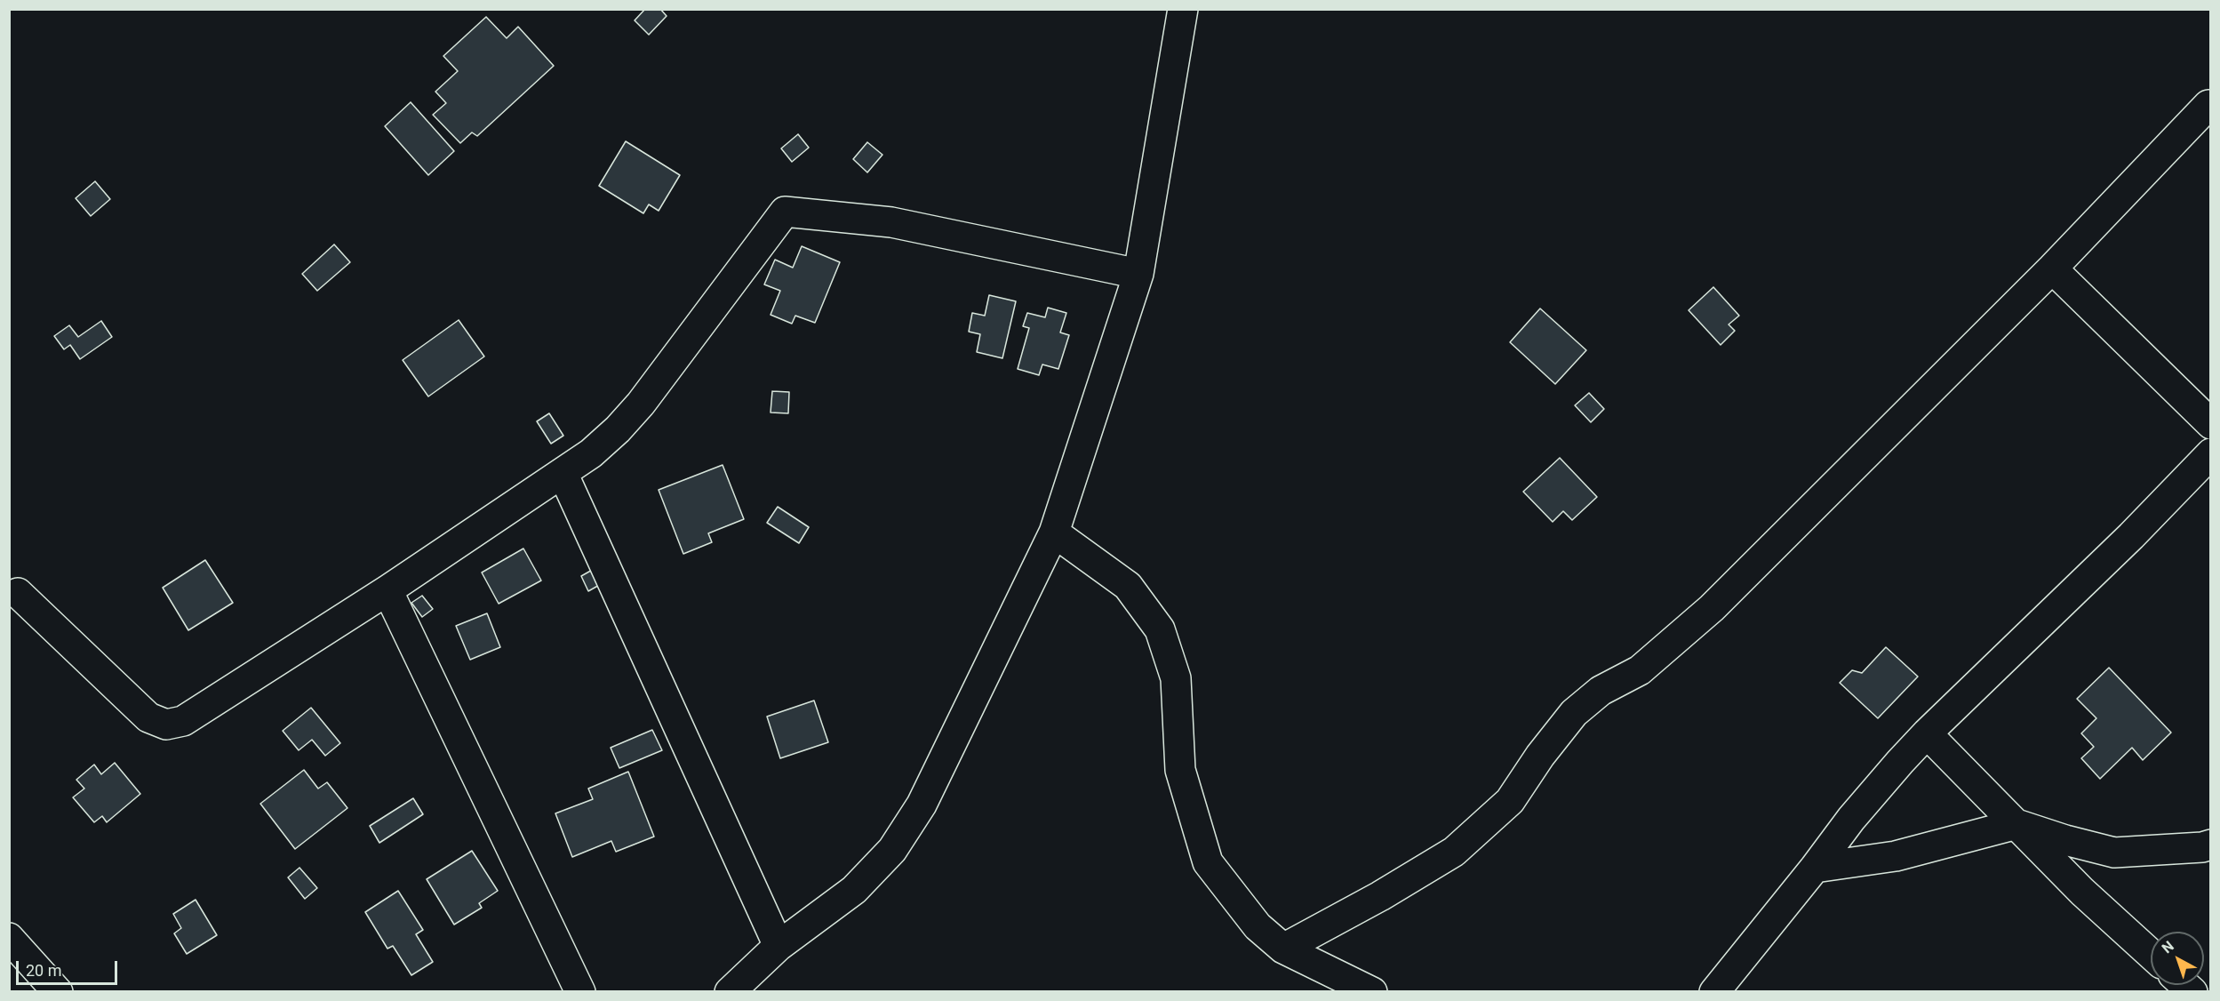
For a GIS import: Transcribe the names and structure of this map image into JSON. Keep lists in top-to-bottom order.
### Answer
{
  "scale_bar": "20 m",
  "north": "top left"
}
